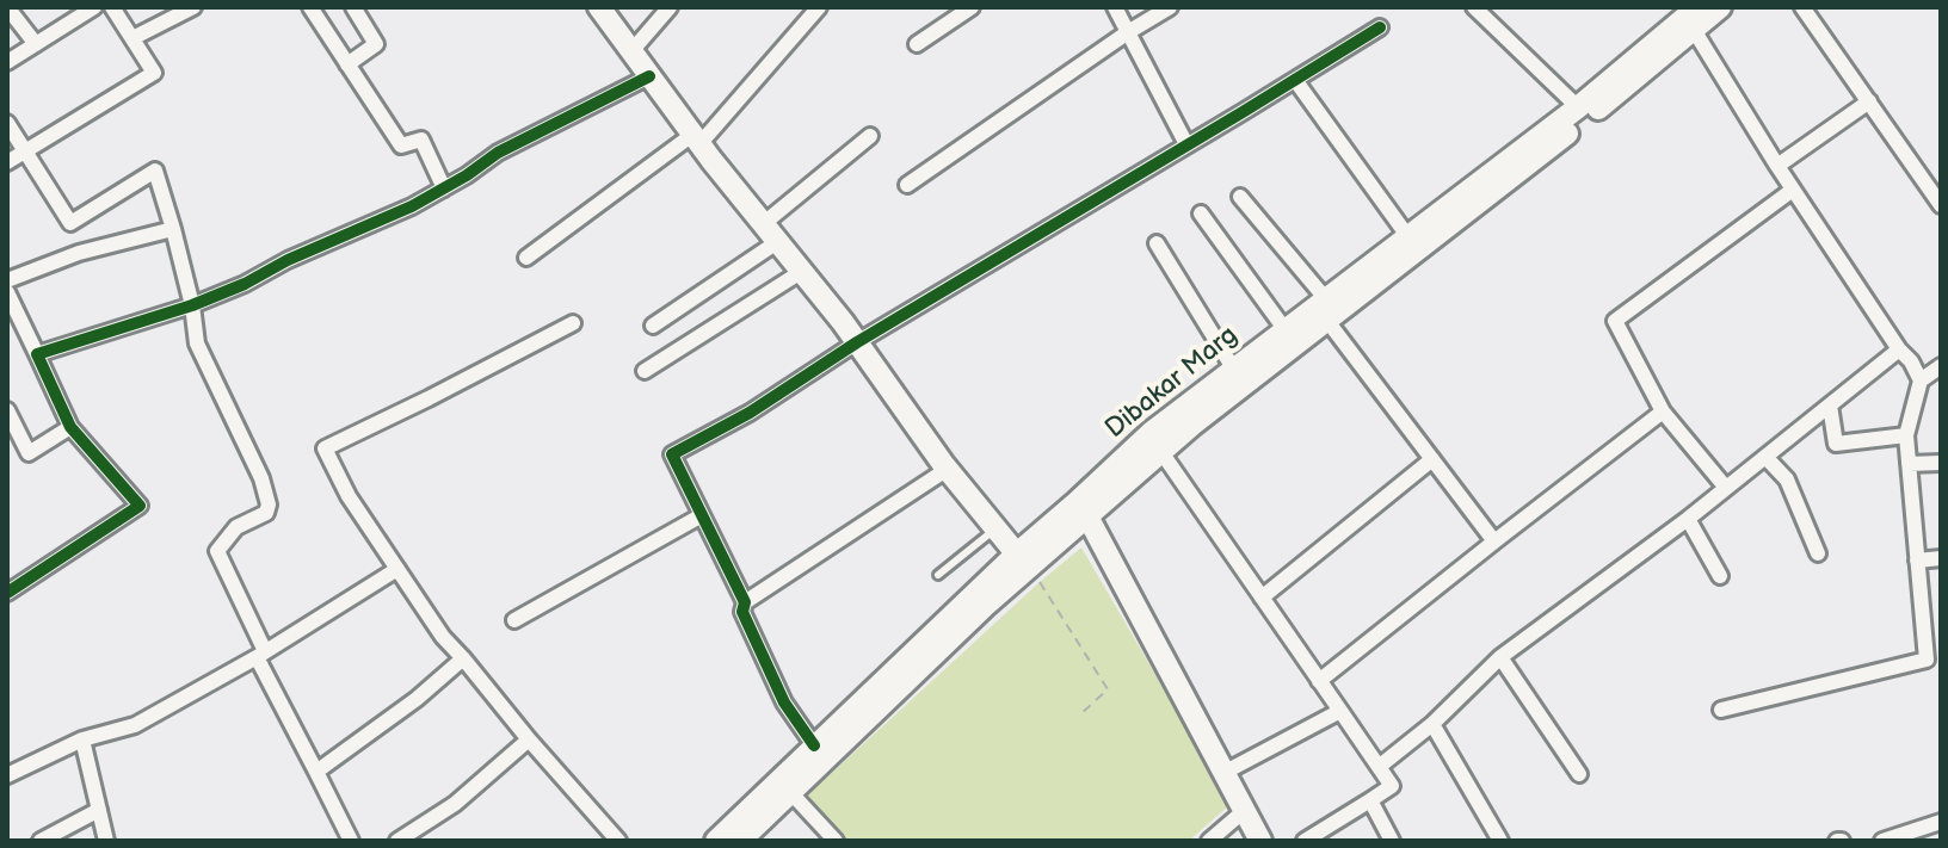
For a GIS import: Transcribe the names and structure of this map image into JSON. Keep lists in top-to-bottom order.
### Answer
{
  "streets": {
    "main road": ["Dibakar Marg"]
  }
}
